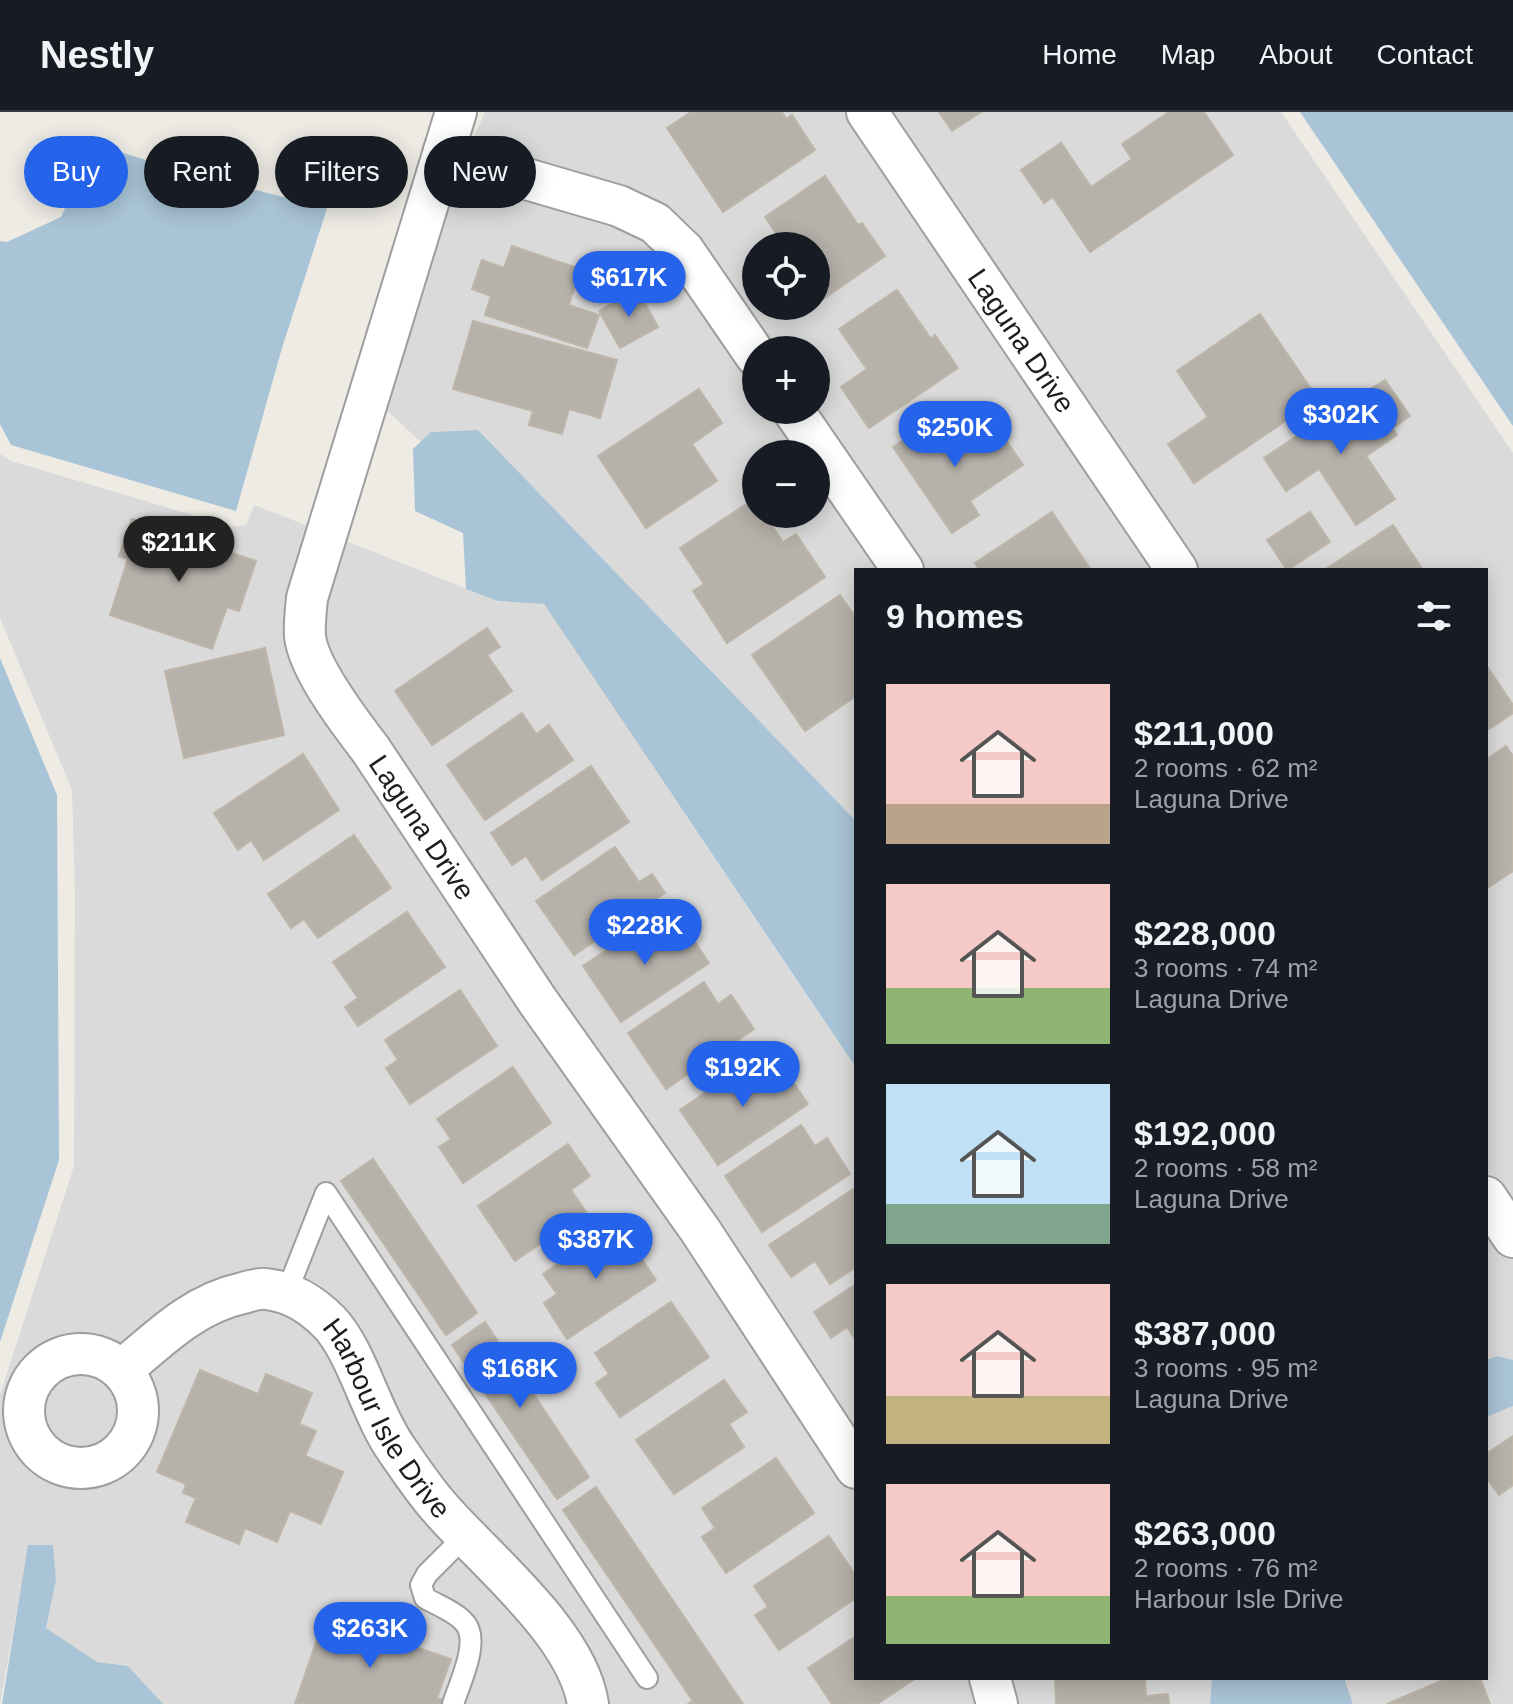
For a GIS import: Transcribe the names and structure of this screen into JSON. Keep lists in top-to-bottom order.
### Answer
{
  "streets": {
    "street": ["Laguna Drive", "Harbour Isle Drive"]
  },
  "page": {
    "header": "Nestly",
    "nav": [
      "Home",
      "Map",
      "About",
      "Contact"
    ],
    "chip": [
      "Buy",
      "Rent",
      "Filters",
      "New"
    ],
    "map_buttons": ["+", "−"],
    "price": [
      "$617K",
      "$302K",
      "$250K",
      "$211K",
      "$228K",
      "$192K",
      "$387K",
      "$168K",
      "$263K"
    ],
    "heading": "9 homes",
    "list": [
      {
        "name": "$211,000",
        "note": "2 rooms · 62 m² · Laguna Drive"
      },
      {
        "name": "$228,000",
        "note": "3 rooms · 74 m² · Laguna Drive"
      },
      {
        "name": "$192,000",
        "note": "2 rooms · 58 m² · Laguna Drive"
      },
      {
        "name": "$387,000",
        "note": "3 rooms · 95 m² · Laguna Drive"
      },
      {
        "name": "$263,000",
        "note": "2 rooms · 76 m² · Harbour Isle Drive"
      }
    ]
  }
}
